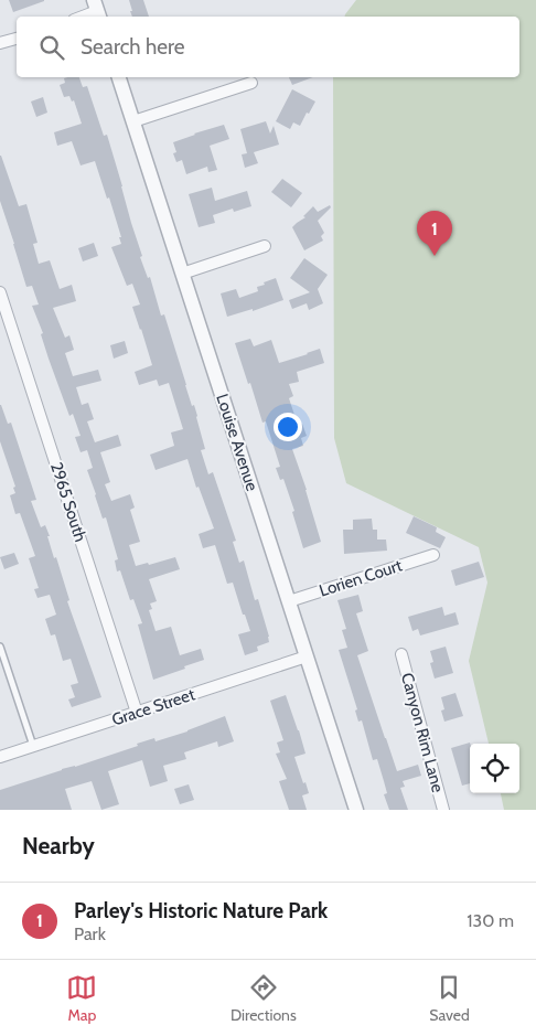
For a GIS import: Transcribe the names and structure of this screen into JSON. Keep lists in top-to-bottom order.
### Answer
{
  "streets": {
    "street": [
      "Louise Avenue",
      "2965 South",
      "Lorien Court",
      "Grace Street",
      "Canyon Rim Lane"
    ]
  },
  "crossings": [
    ["Louise Avenue", "Lorien Court"],
    ["Louise Avenue", "Grace Street"],
    ["2965 South", "Grace Street"]
  ],
  "page": {
    "search": "Search here",
    "pins": "1",
    "heading": "Nearby",
    "list": [
      {
        "mark": "1",
        "name": "Parley's Historic Nature Park",
        "note": "Park",
        "value": "130 m"
      }
    ],
    "nav": ["Map", "Directions", "Saved"]
  }
}
